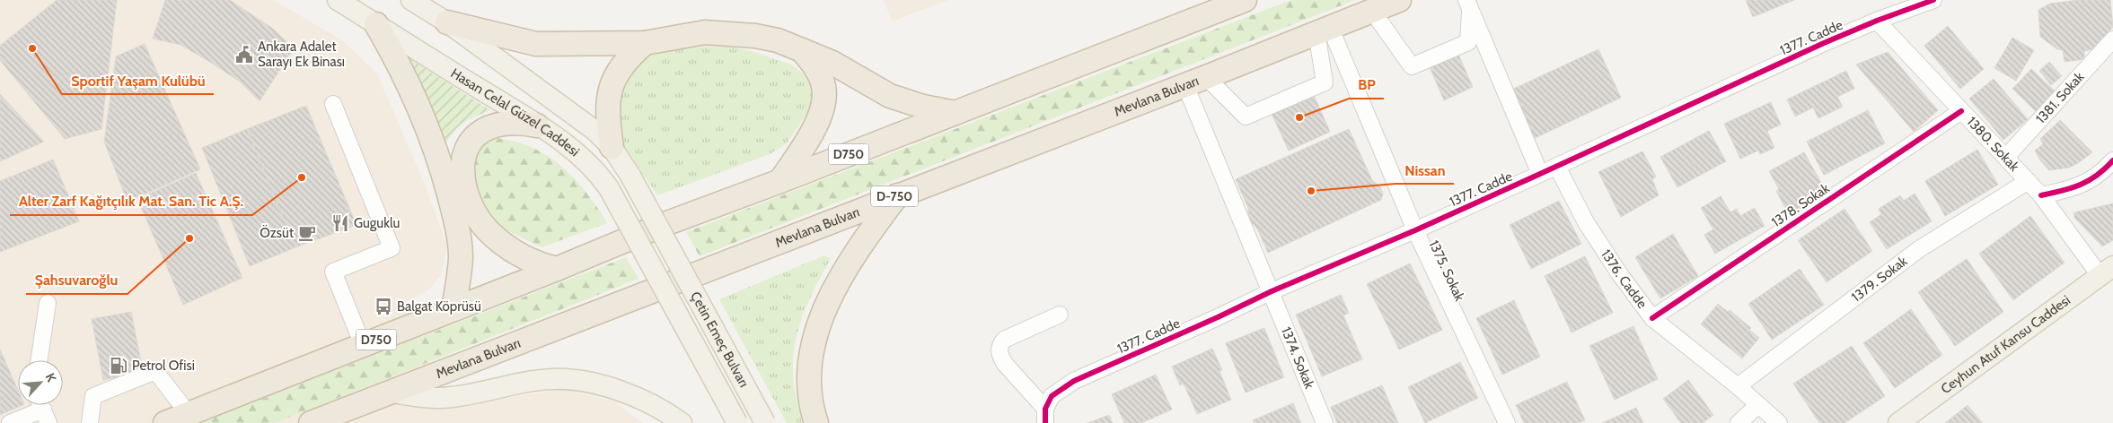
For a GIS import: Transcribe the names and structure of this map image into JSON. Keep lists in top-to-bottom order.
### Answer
{
  "streets": {
    "highway": ["Mevlana Bulvarı", "D750", "D-750"],
    "main road": ["Hasan Celal Güzel Caddesi", "Çetin Emeç Bulvarı", "Ceyhun Atuf Kansu Caddesi"],
    "street": [
      "1377. Cadde",
      "1381. Sokak",
      "1380. Sokak",
      "1378. Sokak",
      "1375. Sokak",
      "1376. Cadde",
      "1379. Sokak",
      "1374. Sokak"
    ]
  },
  "crossings": [
    ["1377. Cadde", "1380. Sokak"],
    ["1377. Cadde", "1375. Sokak"],
    ["1377. Cadde", "1376. Cadde"],
    ["1377. Cadde", "1374. Sokak"],
    ["Mevlana Bulvarı", "1375. Sokak"],
    ["Mevlana Bulvarı", "1374. Sokak"],
    ["1381. Sokak", "1380. Sokak"],
    ["Hasan Celal Güzel Caddesi", "Çetin Emeç Bulvarı"],
    ["1380. Sokak", "1378. Sokak"],
    ["1380. Sokak", "1379. Sokak"],
    ["1380. Sokak", "Ceyhun Atuf Kansu Caddesi"],
    ["1378. Sokak", "1376. Cadde"],
    ["1376. Cadde", "1379. Sokak"]
  ],
  "places": {
    "other": [
      "Sportif Yaşam Kulübü",
      "BP",
      "Alter Zarf Kağıtçılık Mat. San. Tic A.Ş.",
      "Nissan",
      "Şahsuvaroğlu"
    ],
    "public building": ["Ankara Adalet Sarayı Ek Binası"],
    "restaurant": ["Guguklu"],
    "cafe": ["Özsüt"],
    "bus stop": ["Balgat Köprüsü"],
    "fuel station": ["Petrol Ofisi"]
  },
  "north": "top right"
}
